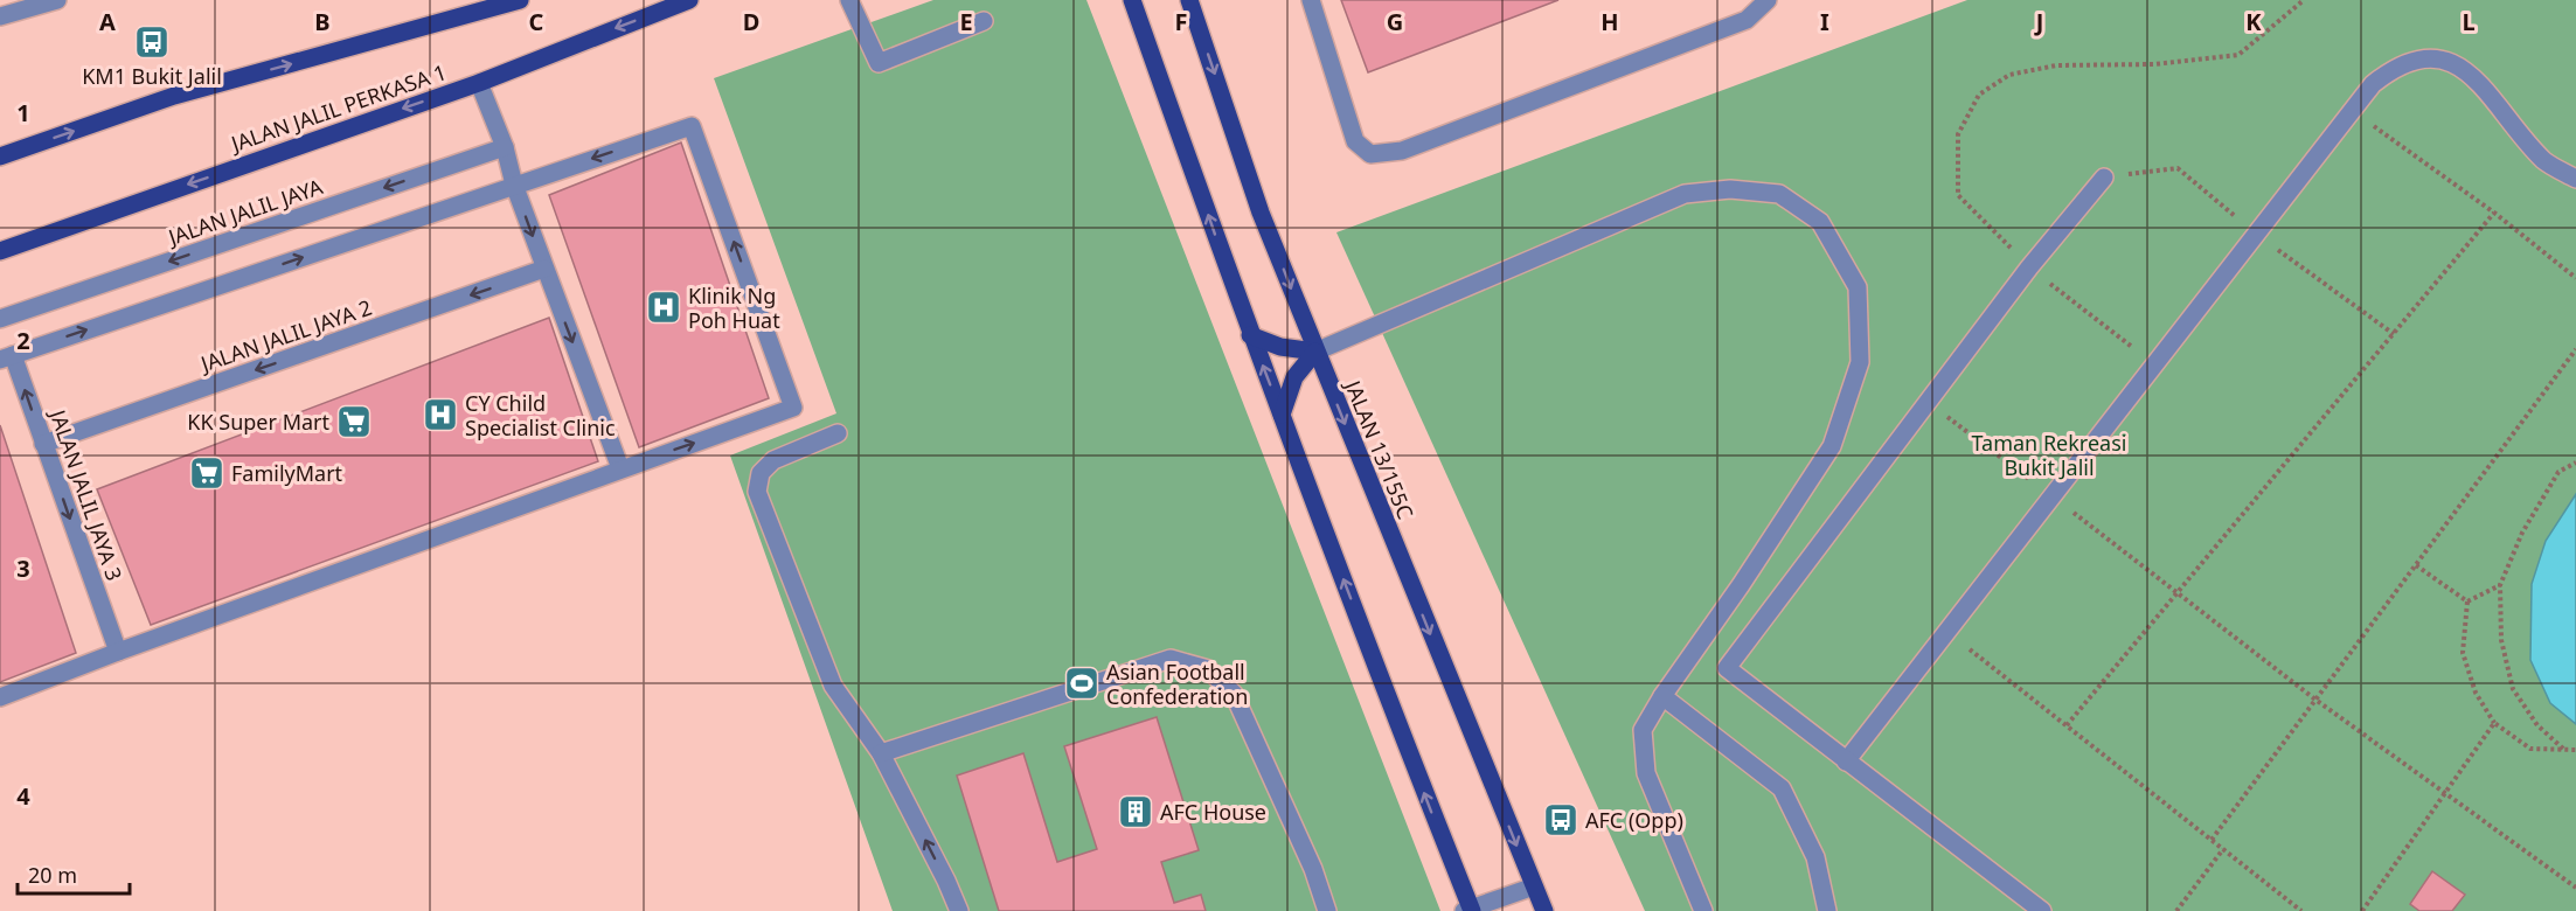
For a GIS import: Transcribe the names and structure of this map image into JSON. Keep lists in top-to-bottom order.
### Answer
{
  "streets": {
    "main road": ["JALAN JALIL PERKASA 1", "JALAN 13/155C"],
    "lane": ["JALAN JALIL JAYA", "JALAN JALIL JAYA 2", "JALAN JALIL JAYA 3"]
  },
  "crossings": [
    ["JALAN JALIL JAYA 2", "JALAN JALIL JAYA 3"]
  ],
  "parks": ["Taman Rekreasi Bukit Jalil"],
  "places": {
    "bus stop": ["KM1 Bukit Jalil", "AFC (Opp)"],
    "hospital": ["Klinik Ng Poh Huat", "CY Child Specialist Clinic"],
    "supermarket": ["KK Super Mart", "FamilyMart"],
    "sports": ["Asian Football Confederation"],
    "building": ["AFC House"]
  },
  "scale_bar": "20 m",
  "grid": {
    "columns": [
      "A",
      "B",
      "C",
      "D",
      "E",
      "F",
      "G",
      "H",
      "I",
      "J",
      "K",
      "L"
    ],
    "rows": [
      "1",
      "2",
      "3",
      "4"
    ]
  }
}
